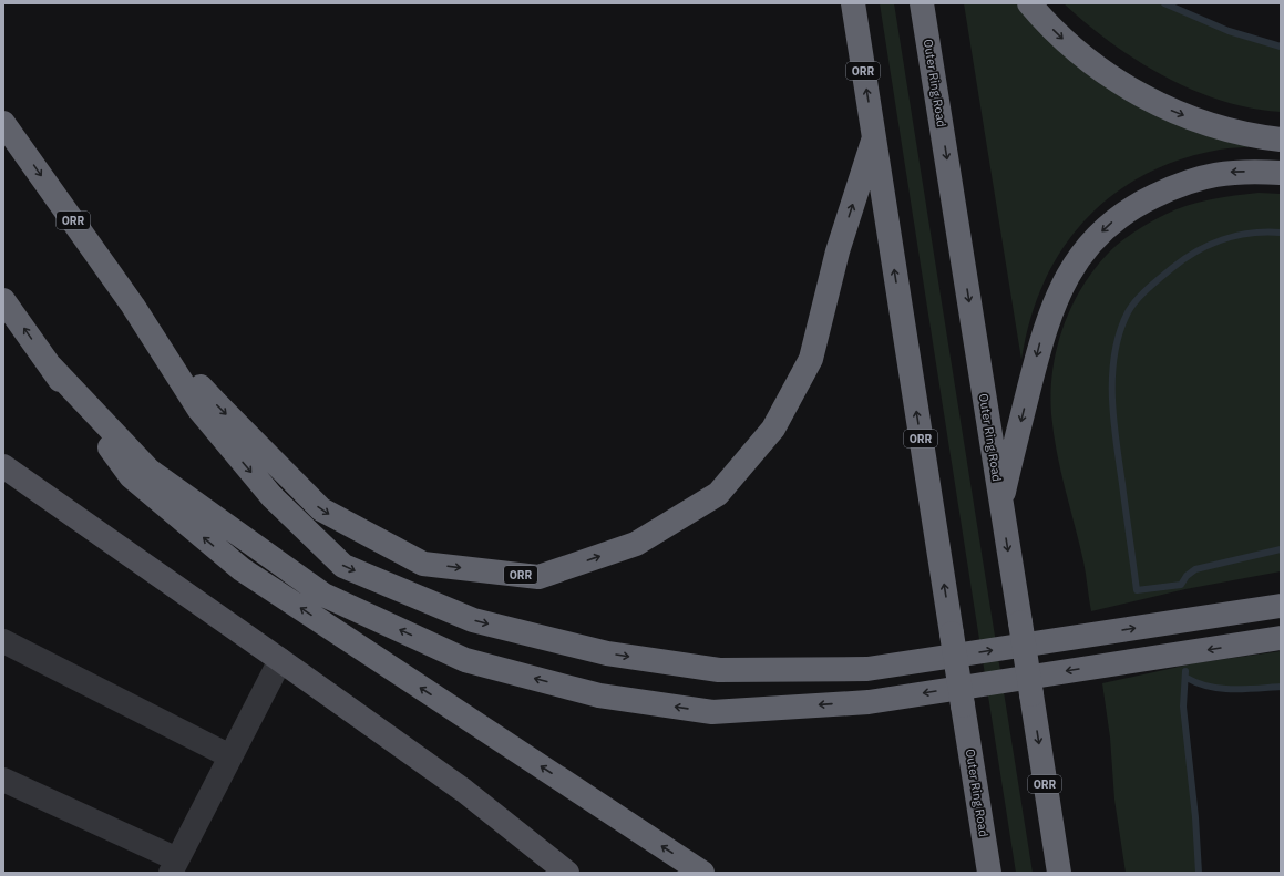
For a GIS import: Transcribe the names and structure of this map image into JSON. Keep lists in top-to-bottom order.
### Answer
{
  "streets": {
    "highway": ["ORR", "Outer Ring Road"]
  },
  "crossings": [
    ["ORR", "Outer Ring Road"]
  ]
}
